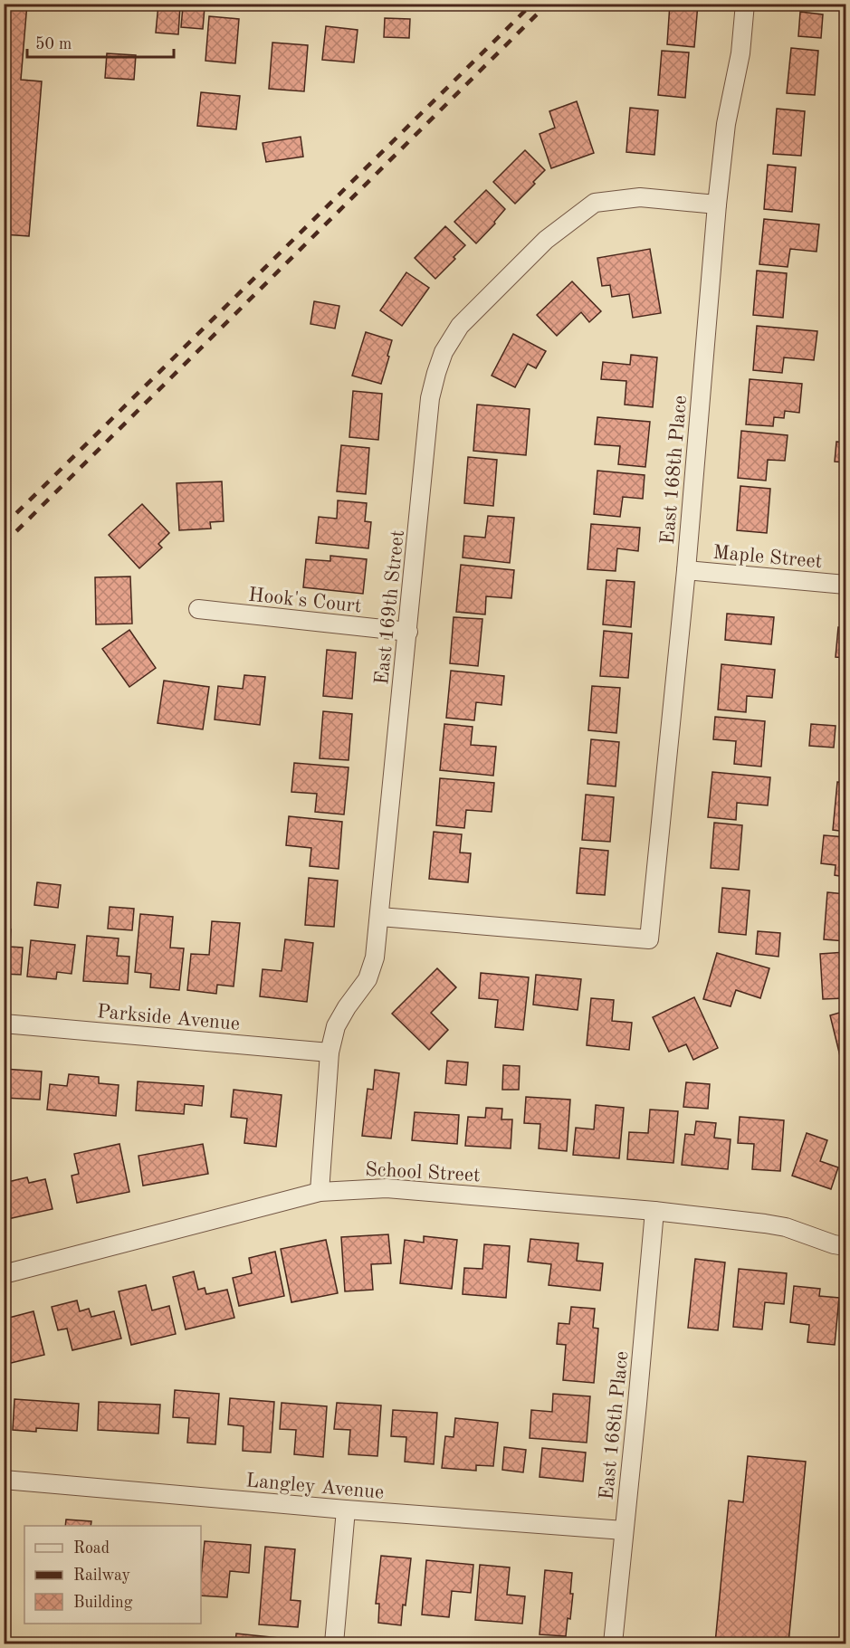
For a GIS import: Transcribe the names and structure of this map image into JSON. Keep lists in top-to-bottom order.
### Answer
{
  "streets": {
    "street": [
      "East 168th Place",
      "Maple Street",
      "Hook's Court",
      "East 169th Street",
      "Parkside Avenue",
      "School Street",
      "Langley Avenue"
    ]
  },
  "crossings": [
    ["East 168th Place", "Maple Street"],
    ["East 168th Place", "East 169th Street"],
    ["East 168th Place", "School Street"],
    ["East 168th Place", "Langley Avenue"],
    ["Hook's Court", "East 169th Street"],
    ["East 169th Street", "Parkside Avenue"],
    ["East 169th Street", "School Street"]
  ],
  "legend": ["Road", "Railway", "Building"],
  "scale_bar": "50 m"
}
